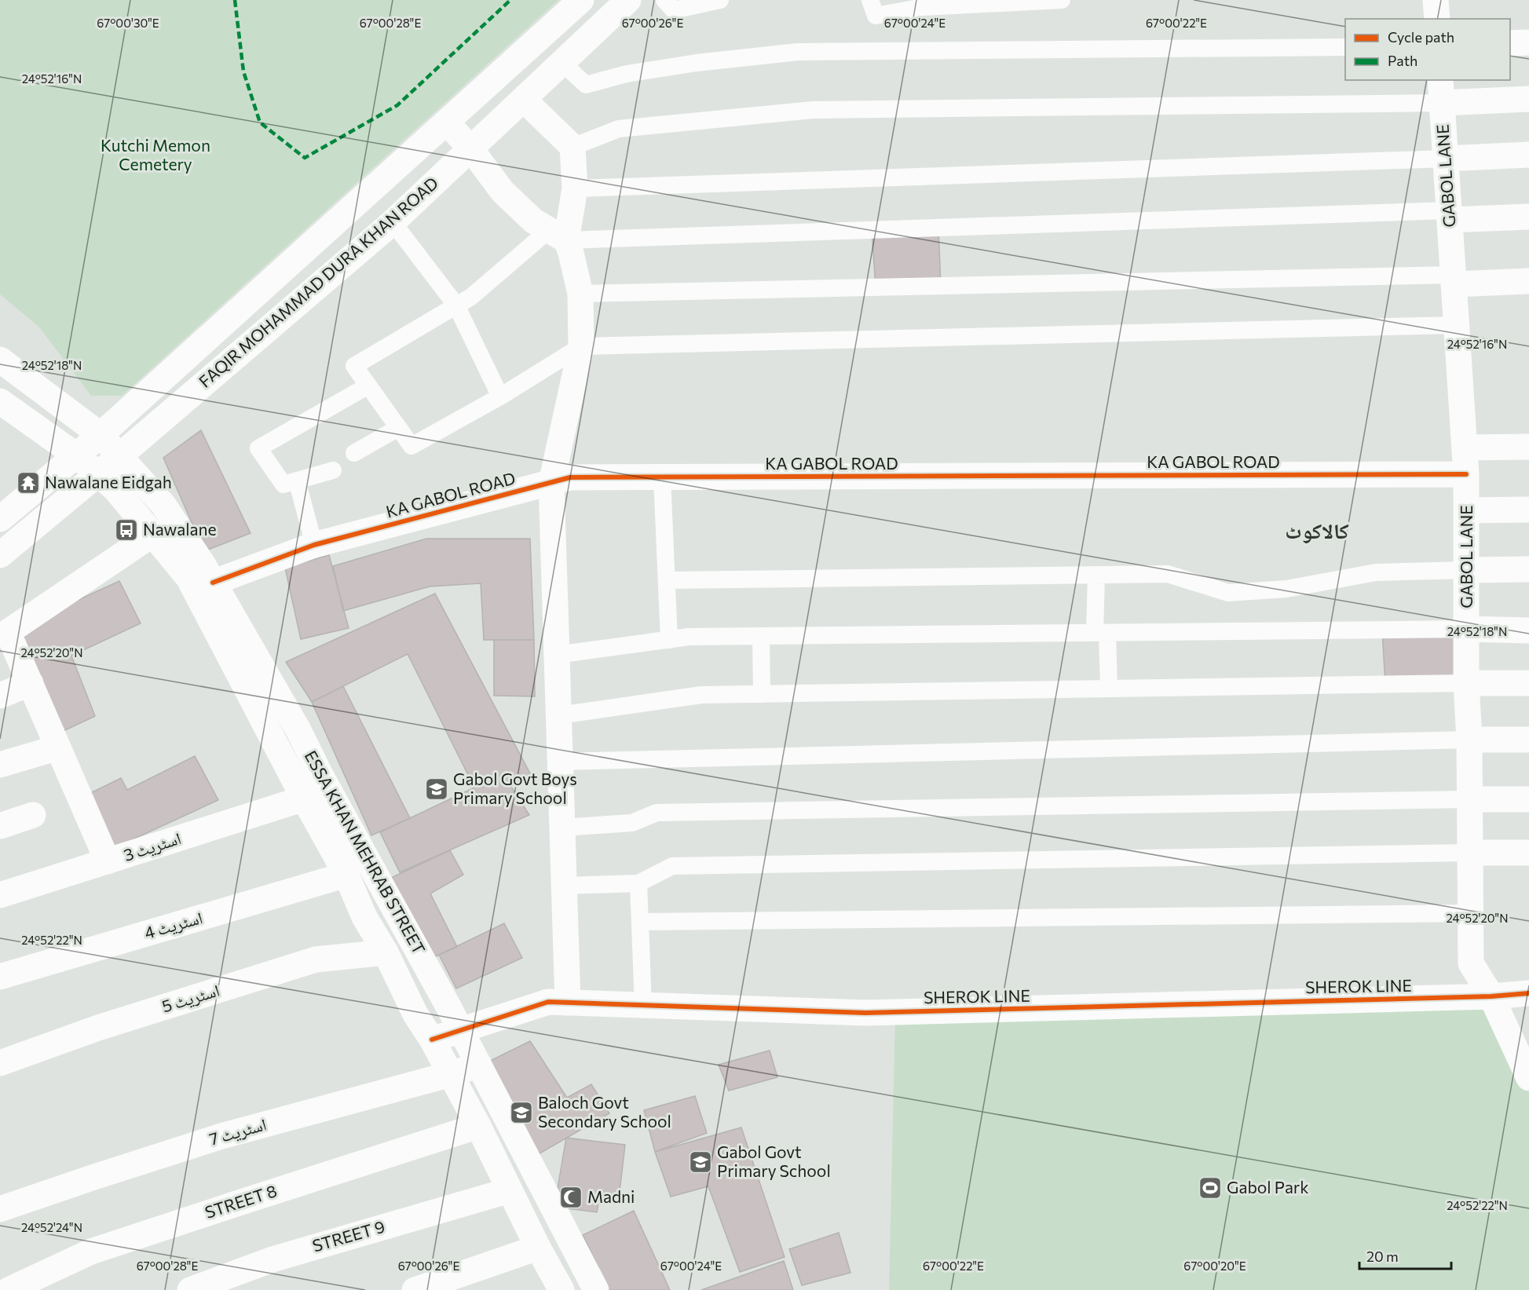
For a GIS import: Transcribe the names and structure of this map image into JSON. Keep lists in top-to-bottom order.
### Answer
{
  "streets": {
    "street": [
      "GABOL LANE",
      "FAQIR MOHAMMAD DURA KHAN ROAD",
      "KA GABOL ROAD",
      "اسٹریٹ 3",
      "ESSA KHAN MEHRAB STREET",
      "اسٹریٹ 4",
      "SHEROK LINE",
      "اسٹریٹ 5",
      "اسٹریٹ 7",
      "STREET 8",
      "STREET 9"
    ]
  },
  "crossings": [
    ["GABOL LANE", "KA GABOL ROAD"],
    ["GABOL LANE", "SHEROK LINE"],
    ["FAQIR MOHAMMAD DURA KHAN ROAD", "ESSA KHAN MEHRAB STREET"],
    ["KA GABOL ROAD", "ESSA KHAN MEHRAB STREET"],
    ["اسٹریٹ 3", "ESSA KHAN MEHRAB STREET"],
    ["ESSA KHAN MEHRAB STREET", "اسٹریٹ 4"],
    ["ESSA KHAN MEHRAB STREET", "SHEROK LINE"],
    ["ESSA KHAN MEHRAB STREET", "اسٹریٹ 5"],
    ["ESSA KHAN MEHRAB STREET", "اسٹریٹ 7"],
    ["ESSA KHAN MEHRAB STREET", "STREET 8"],
    ["ESSA KHAN MEHRAB STREET", "STREET 9"]
  ],
  "districts": ["کالاکوٹ"],
  "parks": ["Kutchi Memon Cemetery"],
  "places": {
    "temple": ["Nawalane Eidgah"],
    "bus stop": ["Nawalane"],
    "school or university": ["Gabol Govt Boys Primary School", "Baloch Govt Secondary School", "Gabol Govt Primary School"],
    "sports": ["Gabol Park"],
    "mosque": ["Madni"]
  },
  "legend": ["Cycle path", "Path"],
  "scale_bar": "20 m",
  "coordinates": [
    "67°00'30\"E",
    "67°00'28\"E",
    "67°00'26\"E",
    "67°00'24\"E",
    "67°00'22\"E",
    "24°52'16\"N",
    "24°52'18\"N",
    "24°52'20\"N",
    "24°52'22\"N",
    "24°52'24\"N",
    "67°00'20\"E"
  ]
}
